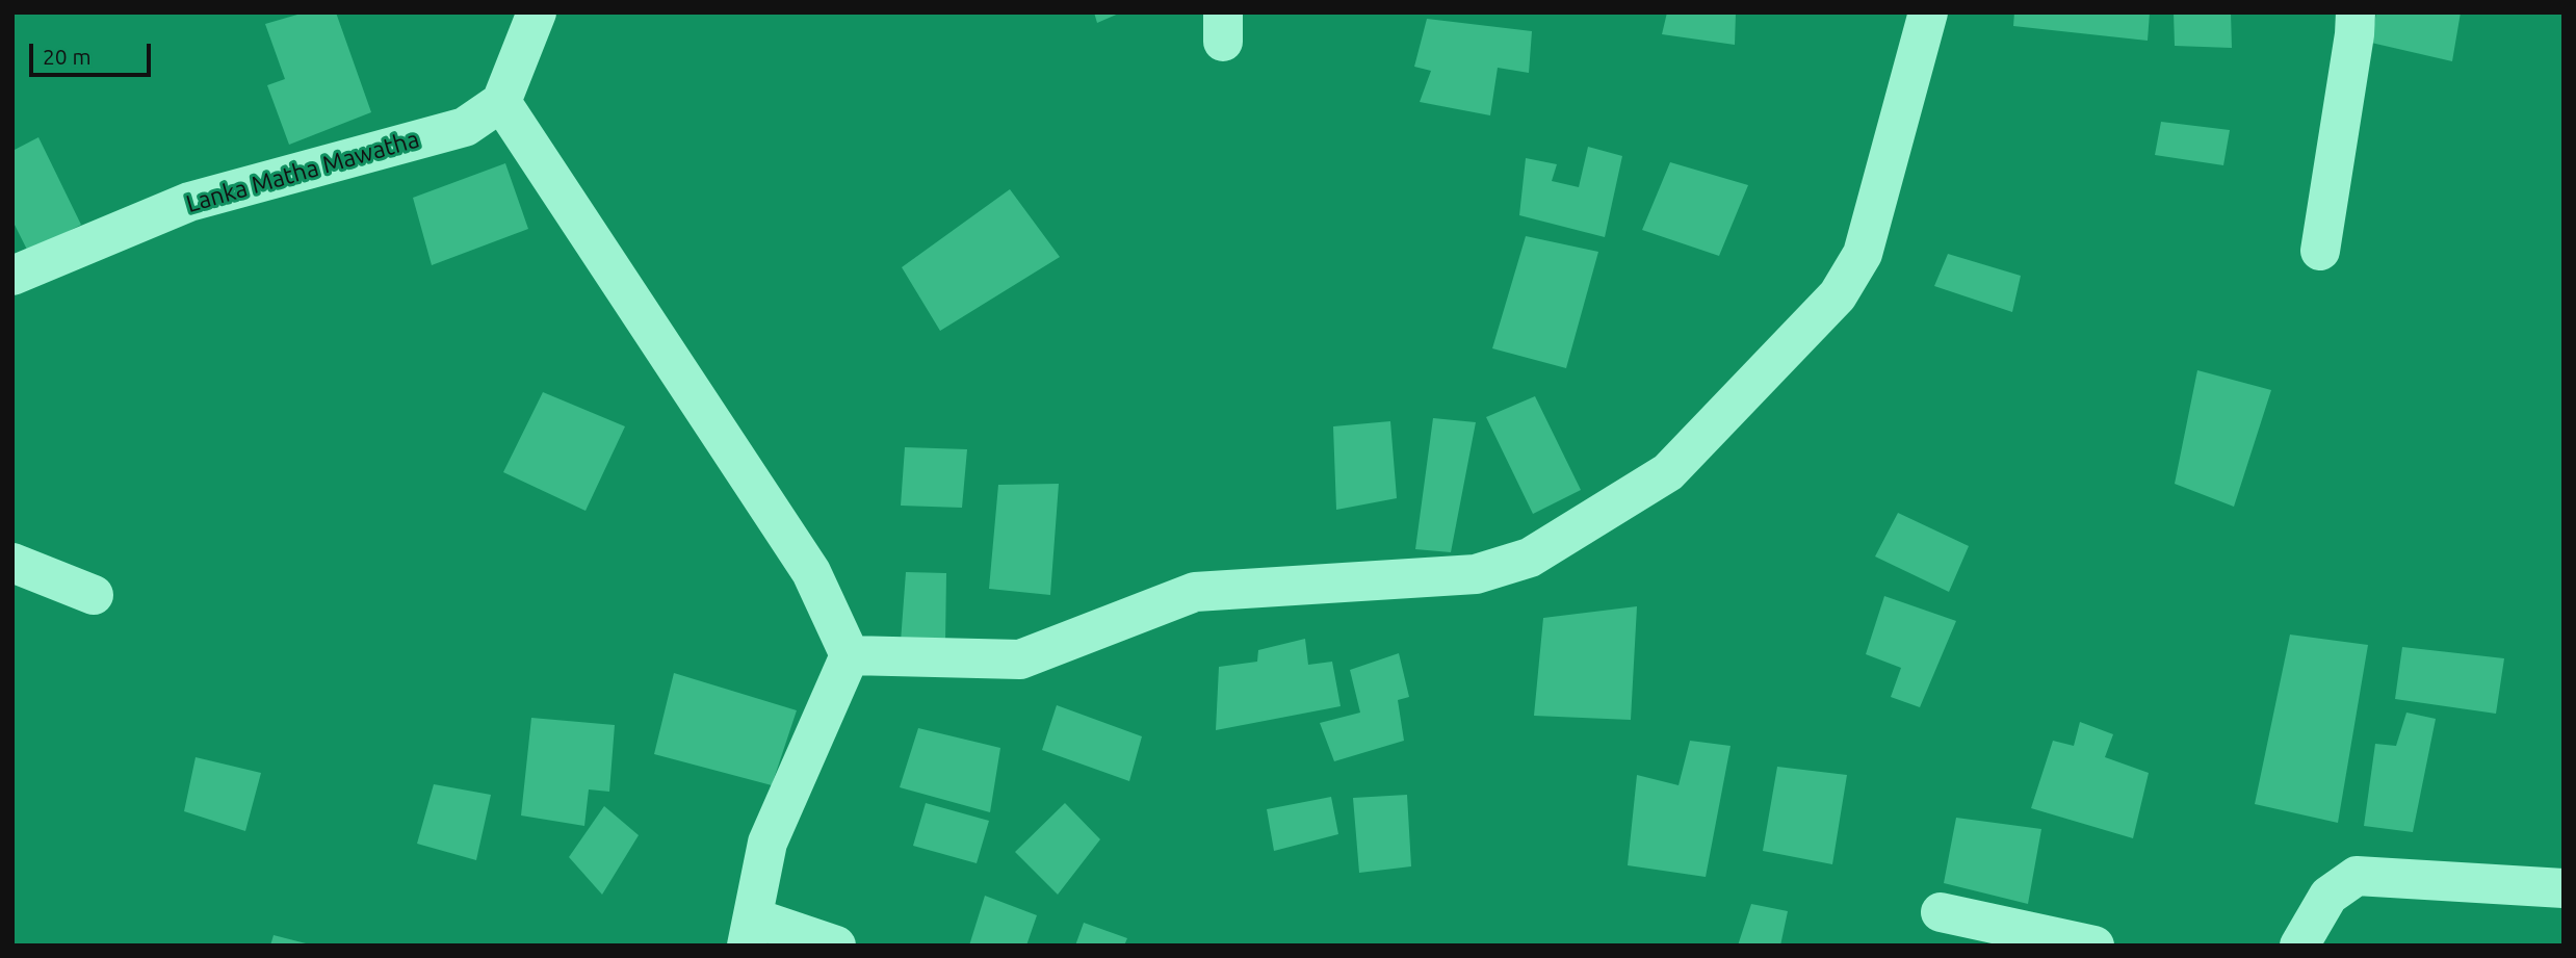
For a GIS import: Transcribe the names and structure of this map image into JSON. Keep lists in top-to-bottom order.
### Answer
{
  "streets": {
    "street": ["Lanka Matha Mawatha"]
  },
  "scale_bar": "20 m"
}
